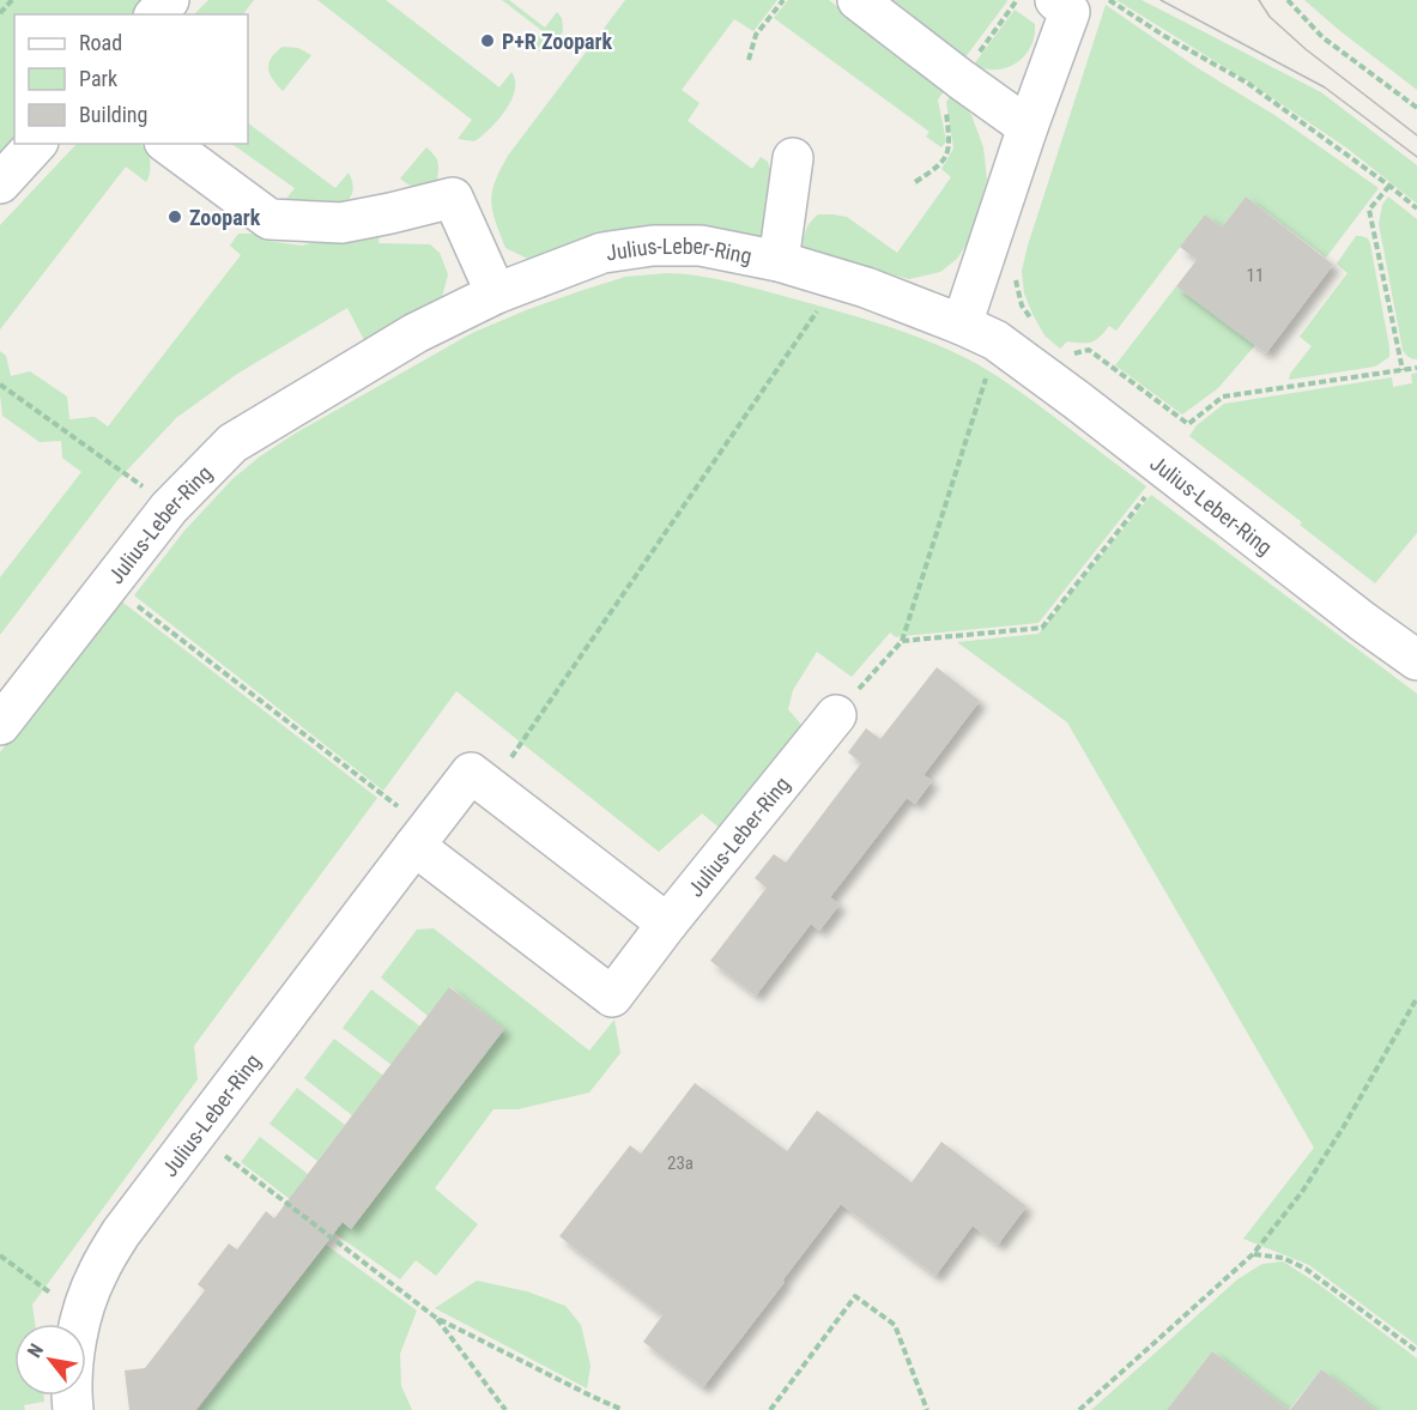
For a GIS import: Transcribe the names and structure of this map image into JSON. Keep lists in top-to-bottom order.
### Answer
{
  "streets": {
    "street": ["Julius-Leber-Ring"]
  },
  "places": ["P+R Zoopark", "Zoopark"],
  "house_numbers": ["11", "23a"],
  "legend": ["Road", "Park", "Building"],
  "north": "top left"
}
